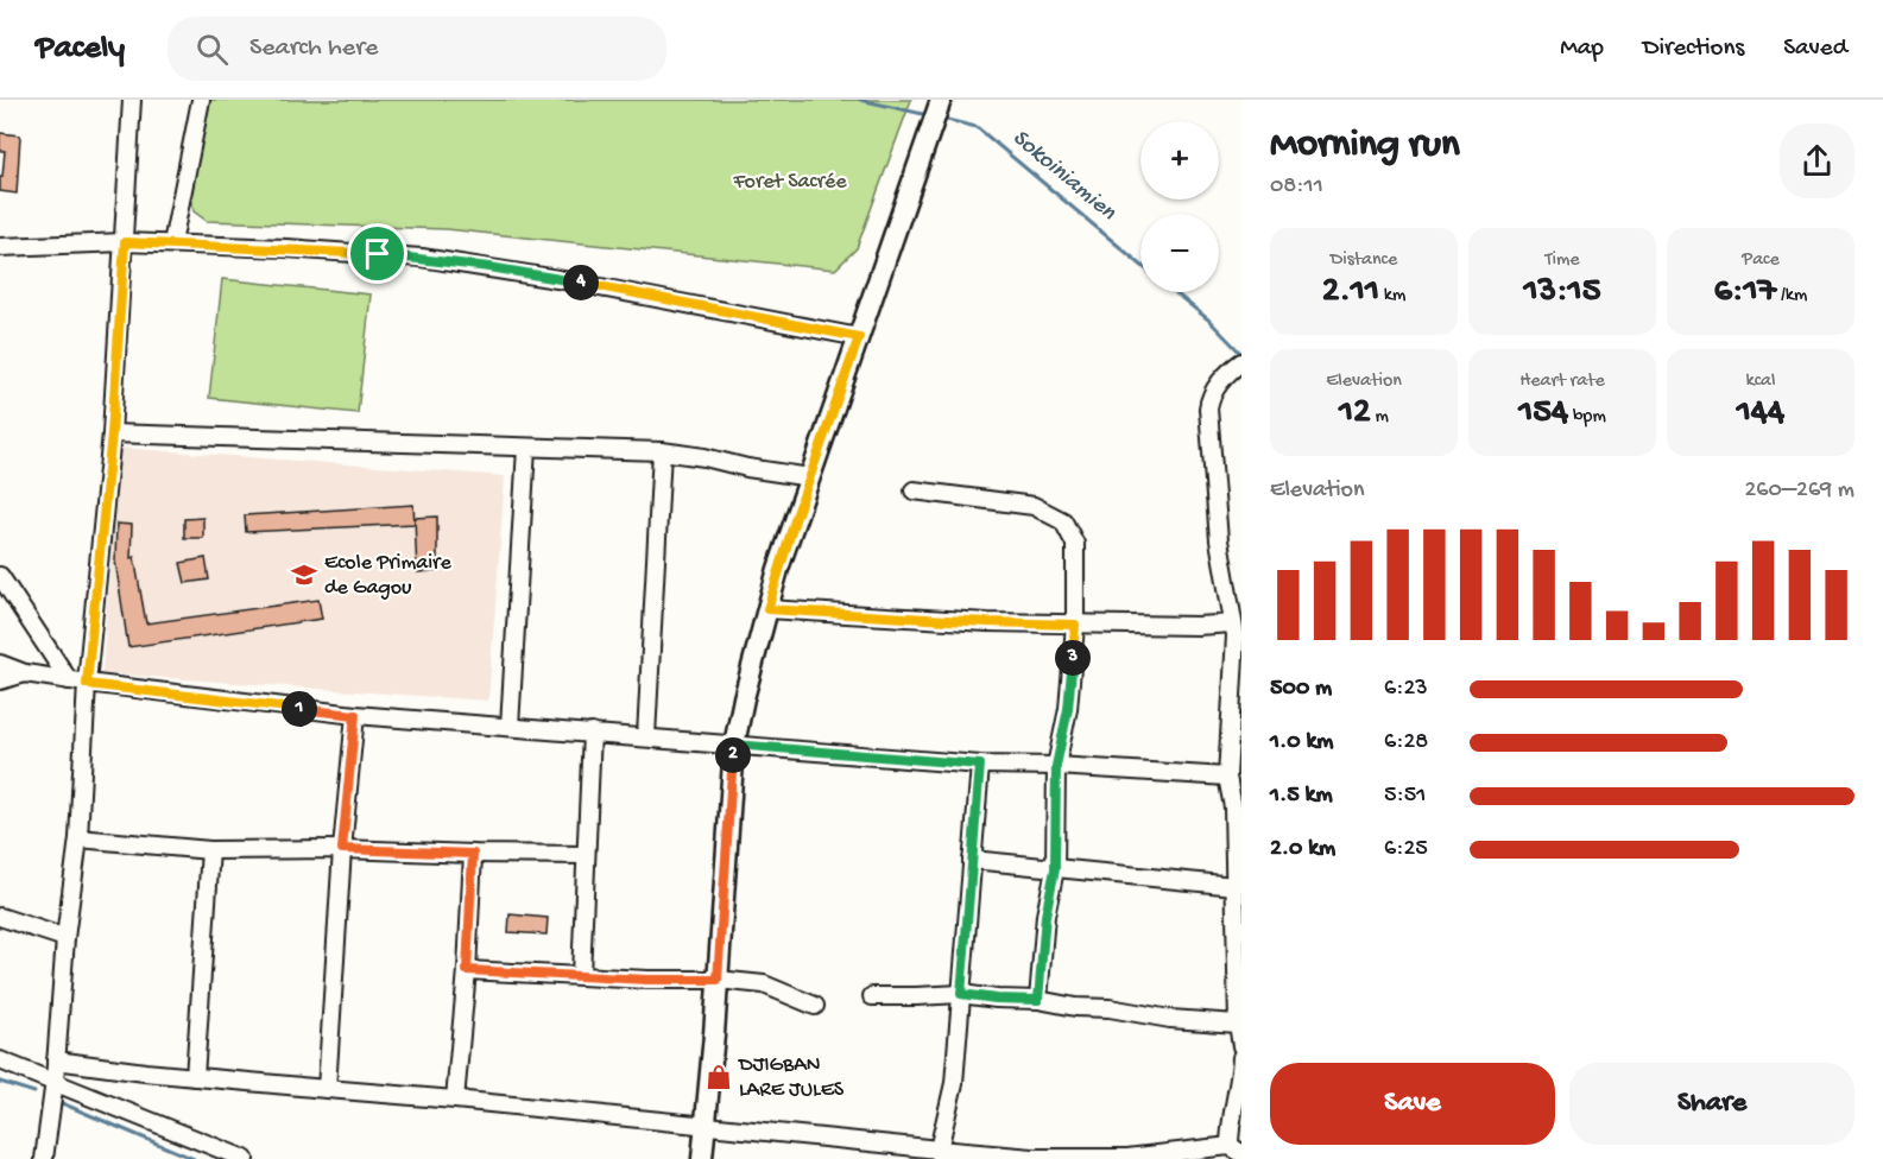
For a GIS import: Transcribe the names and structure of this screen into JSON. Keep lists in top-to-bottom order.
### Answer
{
  "water": ["Sokoiniamien"],
  "parks": ["Foret Sacrée"],
  "places": {
    "school or university": ["Ecole Primaire de Gagou"],
    "shop": ["DJIGBAN LARE JULES"]
  },
  "page": {
    "header": "Pacely",
    "search": "Search here",
    "nav": ["Map", "Directions", "Saved"],
    "heading": ["Morning run", "08:11"],
    "map_buttons": ["+", "−"],
    "stats": [
      ["Distance", "2.11 km"],
      ["Time", "13:15"],
      ["Pace", "6:17 /km"],
      ["Elevation", "12 m"],
      ["Heart rate", "154 bpm"],
      ["kcal", "144"]
    ],
    "pins": [
      "4",
      "3",
      "1",
      "2"
    ],
    "chart": ["Elevation", "260–269 m"],
    "list": [
      {
        "name": "500 m",
        "note": "6:23"
      },
      {
        "name": "1.0 km",
        "note": "6:28"
      },
      {
        "name": "1.5 km",
        "note": "5:51"
      },
      {
        "name": "2.0 km",
        "note": "6:25"
      }
    ],
    "buttons": ["Save", "Share"]
  }
}
